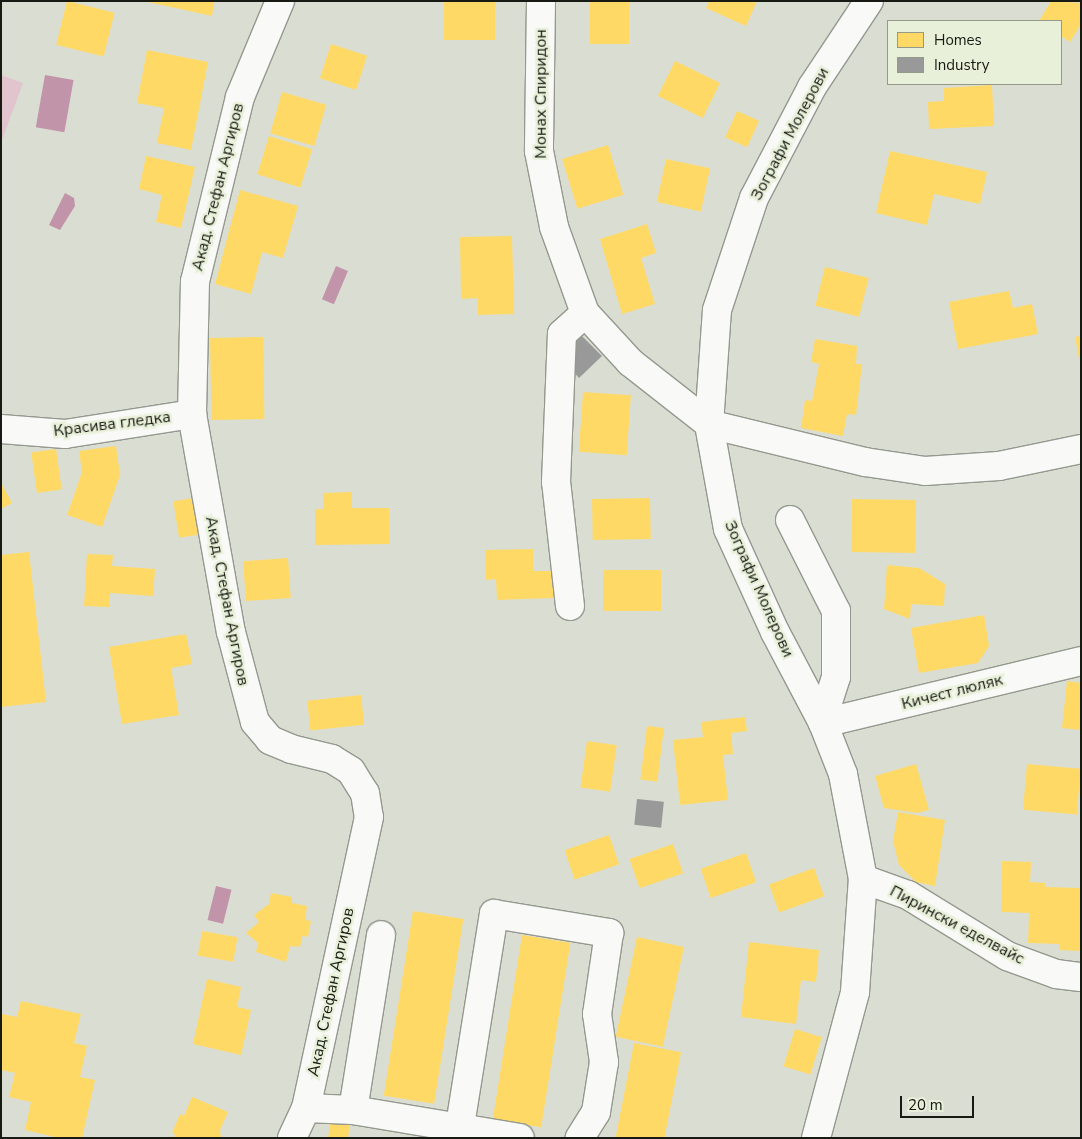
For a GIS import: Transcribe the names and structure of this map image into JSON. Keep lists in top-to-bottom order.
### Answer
{
  "streets": {
    "street": [
      "Монах Спиридон",
      "Зографи Молерови",
      "Акад. Стефан Аргиров",
      "Красива гледка",
      "Кичест люляк",
      "Пирински еделвайс"
    ]
  },
  "crossings": [
    ["Монах Спиридон", "Зографи Молерови"],
    ["Зографи Молерови", "Кичест люляк"],
    ["Зографи Молерови", "Пирински еделвайс"],
    ["Акад. Стефан Аргиров", "Красива гледка"]
  ],
  "legend": ["Homes", "Industry"],
  "scale_bar": "20 m"
}
